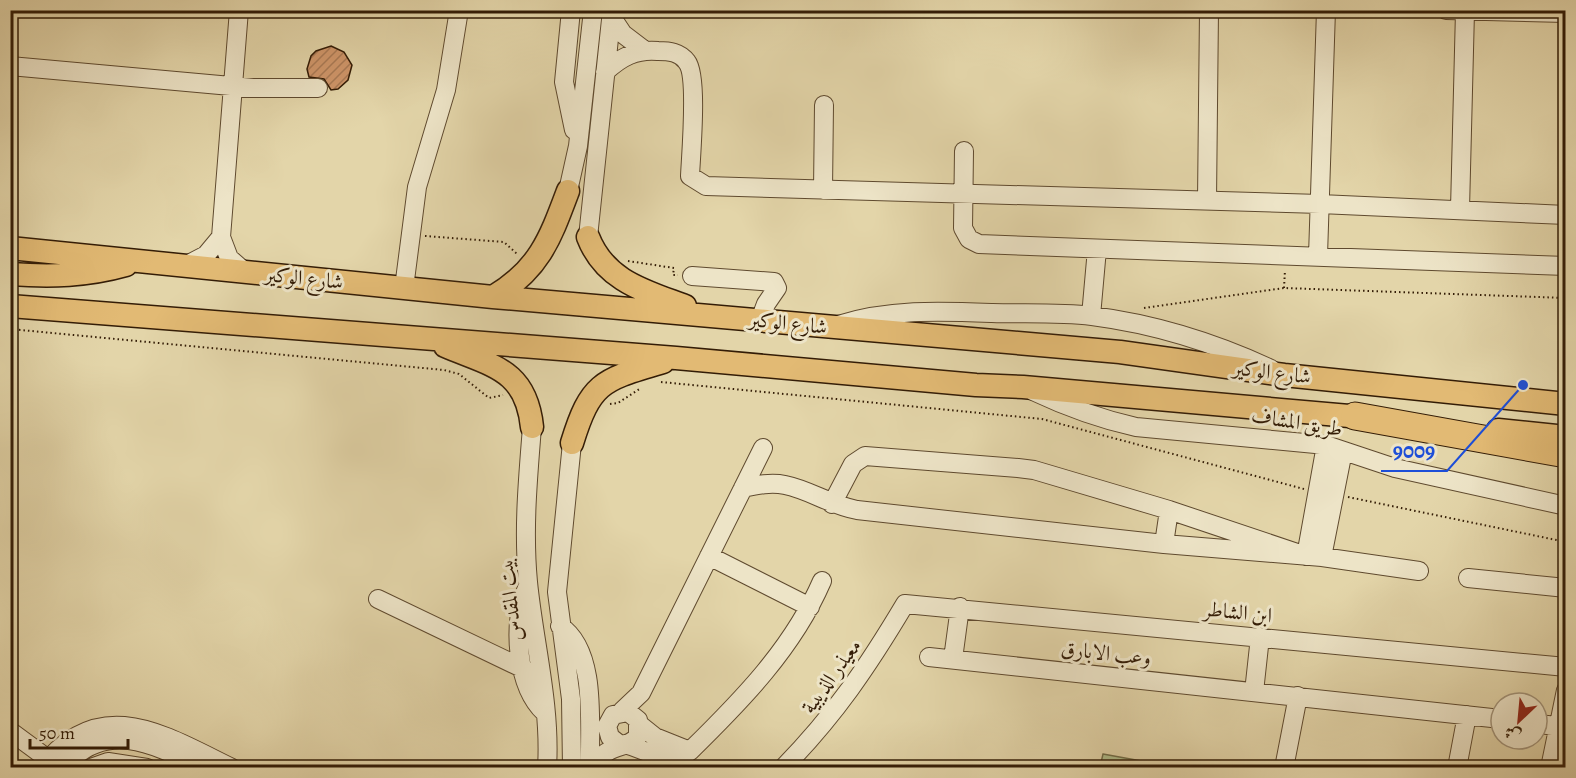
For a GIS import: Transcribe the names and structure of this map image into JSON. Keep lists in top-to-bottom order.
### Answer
{
  "streets": {
    "main road": ["شارع الوكير"],
    "street": [
      "طريق المشاف",
      "بيت المقدس",
      "ابن الشاطر",
      "وعب الابارق",
      "معيذر الذيبية"
    ]
  },
  "crossings": [
    ["شارع الوكير", "طريق المشاف"],
    ["ابن الشاطر", "معيذر الذيبية"]
  ],
  "places": ["9009"],
  "scale_bar": "50 m",
  "north": "bottom left"
}
